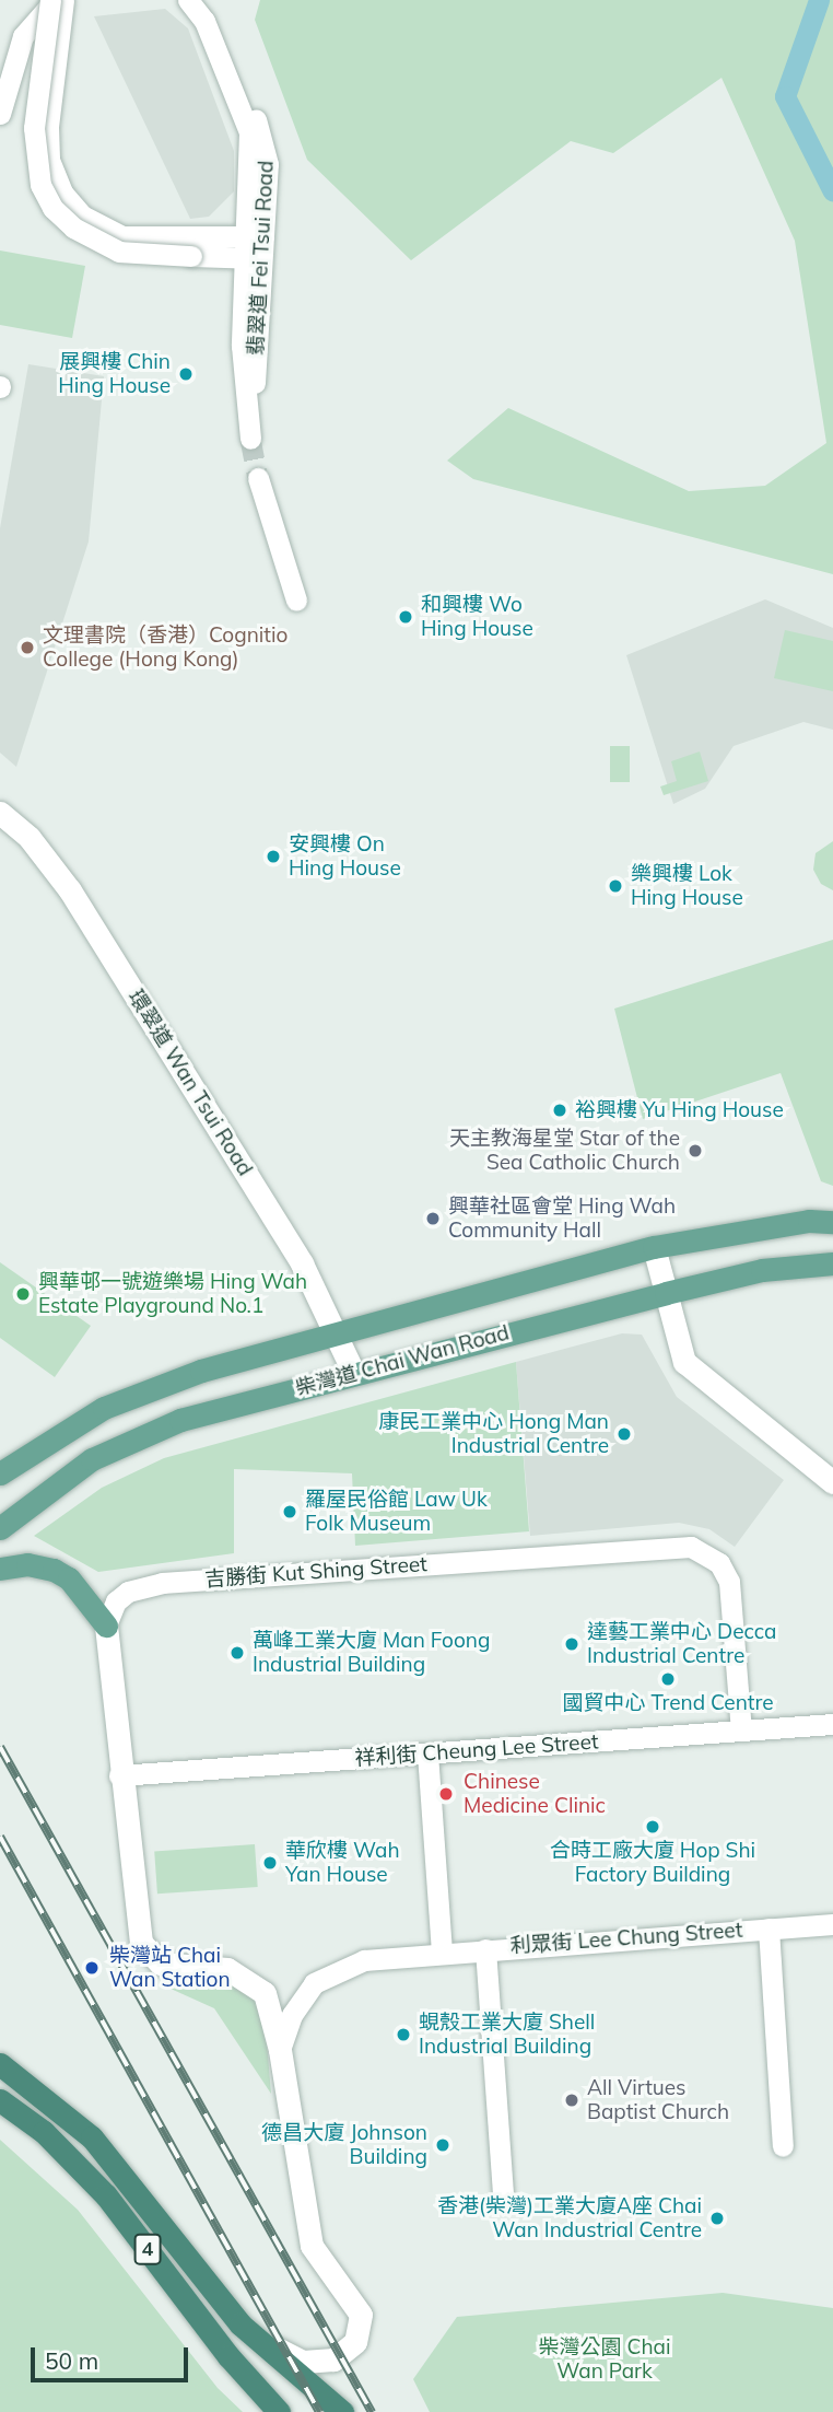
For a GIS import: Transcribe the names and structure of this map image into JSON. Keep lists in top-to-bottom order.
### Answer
{
  "streets": {
    "highway": ["4"],
    "main road": ["柴灣道 Chai Wan Road"],
    "street": [
      "翡翠道 Fei Tsui Road",
      "環翠道 Wan Tsui Road",
      "吉勝街 Kut Shing Street",
      "祥利街 Cheung Lee Street",
      "利眾街 Lee Chung Street"
    ]
  },
  "crossings": [
    ["環翠道 Wan Tsui Road", "柴灣道 Chai Wan Road"],
    ["吉勝街 Kut Shing Street", "祥利街 Cheung Lee Street"]
  ],
  "parks": ["柴灣公園 Chai Wan Park"],
  "places": [
    "展興樓 Chin Hing House",
    "和興樓 Wo Hing House",
    "文理書院（香港）Cognitio College (Hong Kong)",
    "安興樓 On Hing House",
    "樂興樓 Lok Hing House",
    "裕興樓 Yu Hing House",
    "天主教海星堂 Star of the Sea Catholic Church",
    "興華社區會堂 Hing Wah Community Hall",
    "興華邨一號遊樂場 Hing Wah Estate Playground No.1",
    "康民工業中心 Hong Man Industrial Centre",
    "羅屋民俗館 Law Uk Folk Museum",
    "達藝工業中心 Decca Industrial Centre",
    "萬峰工業大廈 Man Foong Industrial Building",
    "國貿中心 Trend Centre",
    "Chinese Medicine Clinic",
    "合時工廠大廈 Hop Shi Factory Building",
    "華欣樓 Wah Yan House",
    "柴灣站 Chai Wan Station",
    "蜆殼工業大廈 Shell Industrial Building",
    "All Virtues Baptist Church",
    "德昌大廈 Johnson Building",
    "香港(柴灣)工業大廈A座 Chai Wan Industrial Centre"
  ],
  "scale_bar": "50 m"
}
